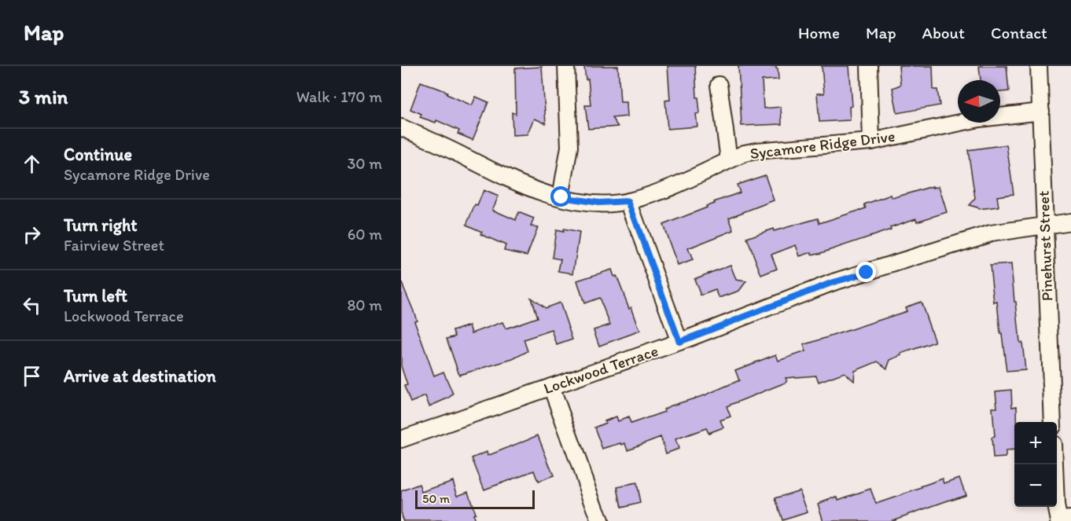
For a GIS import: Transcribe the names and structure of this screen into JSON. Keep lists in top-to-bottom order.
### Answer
{
  "streets": {
    "street": ["Sycamore Ridge Drive", "Pinehurst Street", "Lockwood Terrace"]
  },
  "crossings": [
    ["Sycamore Ridge Drive", "Pinehurst Street"],
    ["Pinehurst Street", "Lockwood Terrace"]
  ],
  "scale_bar": "50 m",
  "north": "left",
  "page": {
    "header": "Map",
    "nav": [
      "Home",
      "Map",
      "About",
      "Contact"
    ],
    "heading": ["3 min", "Walk · 170 m"],
    "list": [
      ["Continue", "Sycamore Ridge Drive", "30 m"],
      ["Turn right", "Fairview Street", "60 m"],
      ["Turn left", "Lockwood Terrace", "80 m"],
      "Arrive at destination"
    ],
    "map_buttons": ["+", "−"],
    "scale": "50 m"
  }
}
